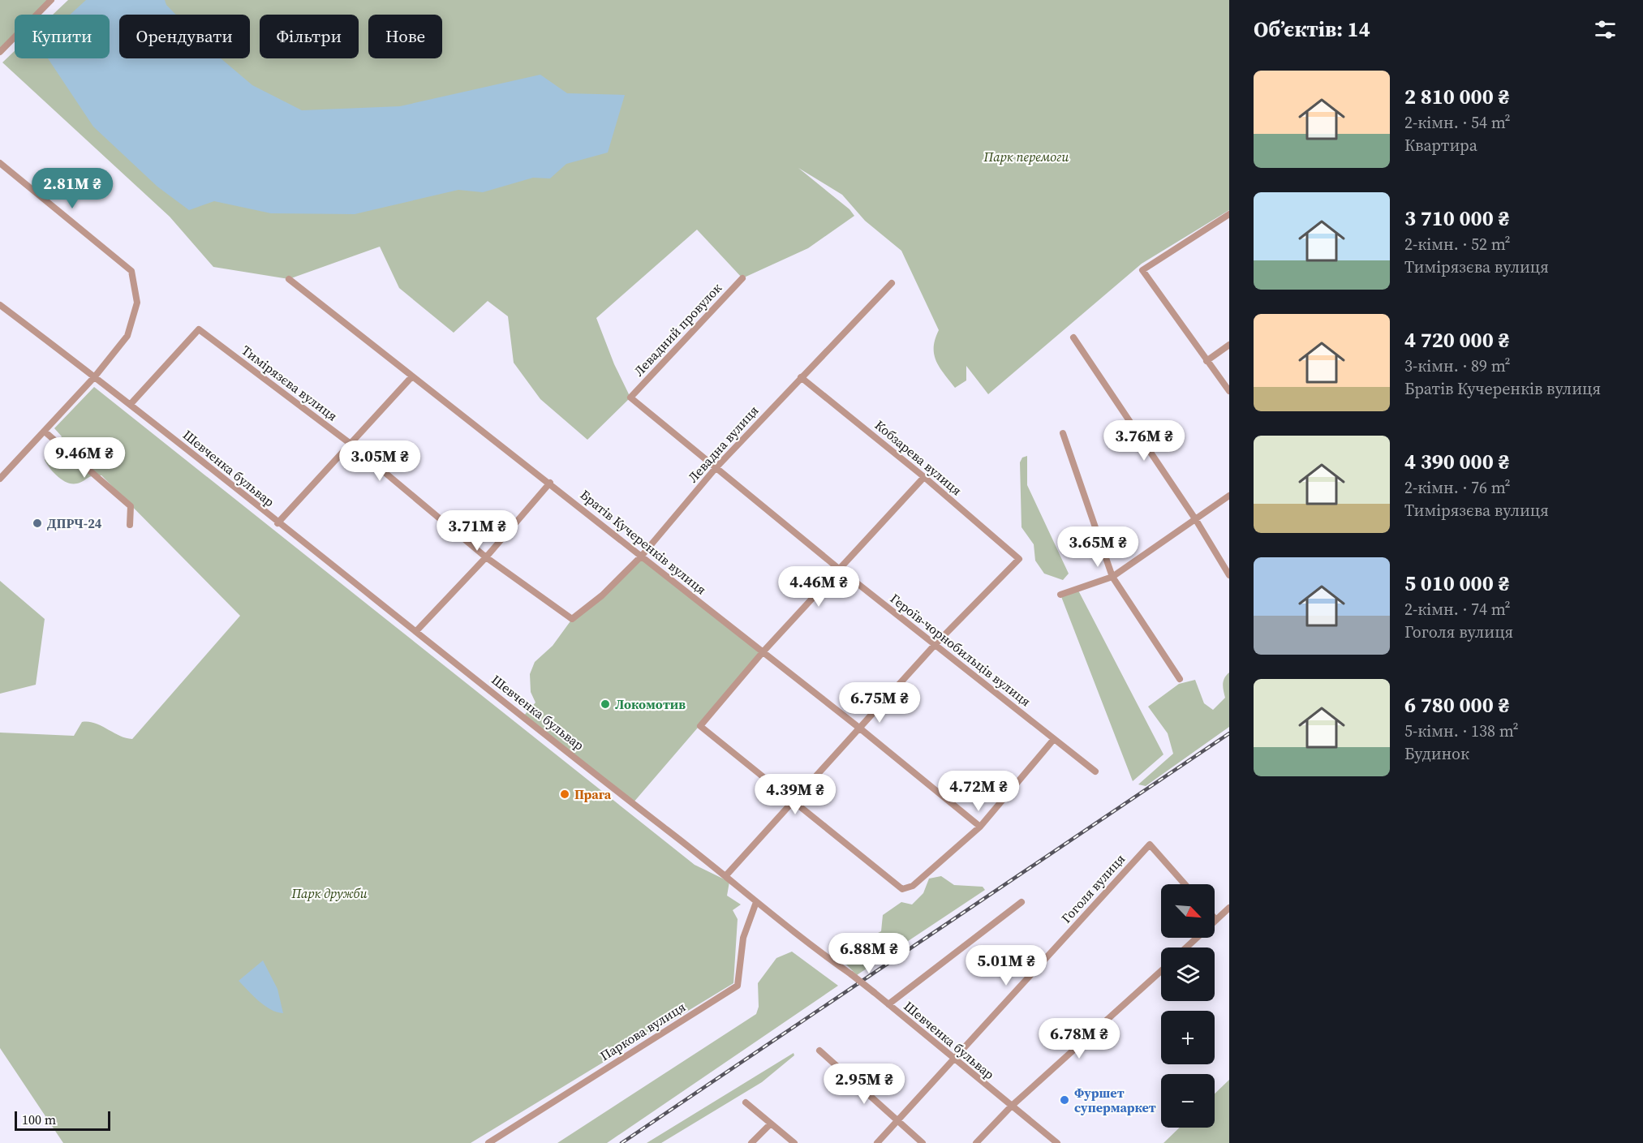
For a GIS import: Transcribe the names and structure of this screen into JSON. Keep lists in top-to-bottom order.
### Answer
{
  "streets": {
    "street": [
      "Левадний провулок",
      "Тимірязєва вулиця",
      "Левадна вулиця",
      "Кобзарева вулиця",
      "Шевченка бульвар",
      "Братів Кучеренків вулиця",
      "Героїв-чорнобильців вулиця",
      "Гоголя вулиця",
      "Паркова вулиця"
    ]
  },
  "crossings": [
    ["Левадний провулок", "Героїв-чорнобильців вулиця"],
    ["Тимірязєва вулиця", "Левадна вулиця"],
    ["Тимірязєва вулиця", "Шевченка бульвар"],
    ["Левадна вулиця", "Кобзарева вулиця"],
    ["Левадна вулиця", "Братів Кучеренків вулиця"],
    ["Левадна вулиця", "Героїв-чорнобильців вулиця"],
    ["Кобзарева вулиця", "Героїв-чорнобильців вулиця"],
    ["Шевченка бульвар", "Гоголя вулиця"],
    ["Шевченка бульвар", "Паркова вулиця"]
  ],
  "parks": ["Парк перемоги", "Парк дружби"],
  "places": [
    "ДПРЧ-24",
    "Локомотив",
    "Прага",
    "Фуршет супермаркет"
  ],
  "scale_bar": "100 m",
  "north": "bottom right",
  "page": {
    "heading": "Об’єктів: 14",
    "chip": [
      "Купити",
      "Орендувати",
      "Фільтри",
      "Нове"
    ],
    "list": [
      {
        "name": "2 810 000 ₴",
        "note": "2-кімн. · 54 m² · Квартира"
      },
      {
        "name": "3 710 000 ₴",
        "note": "2-кімн. · 52 m² · Тимірязєва вулиця"
      },
      {
        "name": "4 720 000 ₴",
        "note": "3-кімн. · 89 m² · Братів Кучеренків вулиця"
      },
      {
        "name": "4 390 000 ₴",
        "note": "2-кімн. · 76 m² · Тимірязєва вулиця"
      },
      {
        "name": "5 010 000 ₴",
        "note": "2-кімн. · 74 m² · Гоголя вулиця"
      },
      {
        "name": "6 780 000 ₴",
        "note": "5-кімн. · 138 m² · Будинок"
      }
    ],
    "price": [
      "2.81M ₴",
      "3.76M ₴",
      "9.46M ₴",
      "3.05M ₴",
      "3.71M ₴",
      "3.65M ₴",
      "4.46M ₴",
      "6.75M ₴",
      "4.72M ₴",
      "4.39M ₴",
      "6.88M ₴",
      "5.01M ₴",
      "6.78M ₴",
      "2.95M ₴"
    ],
    "map_buttons": ["+", "−"],
    "scale": "100 m"
  }
}
